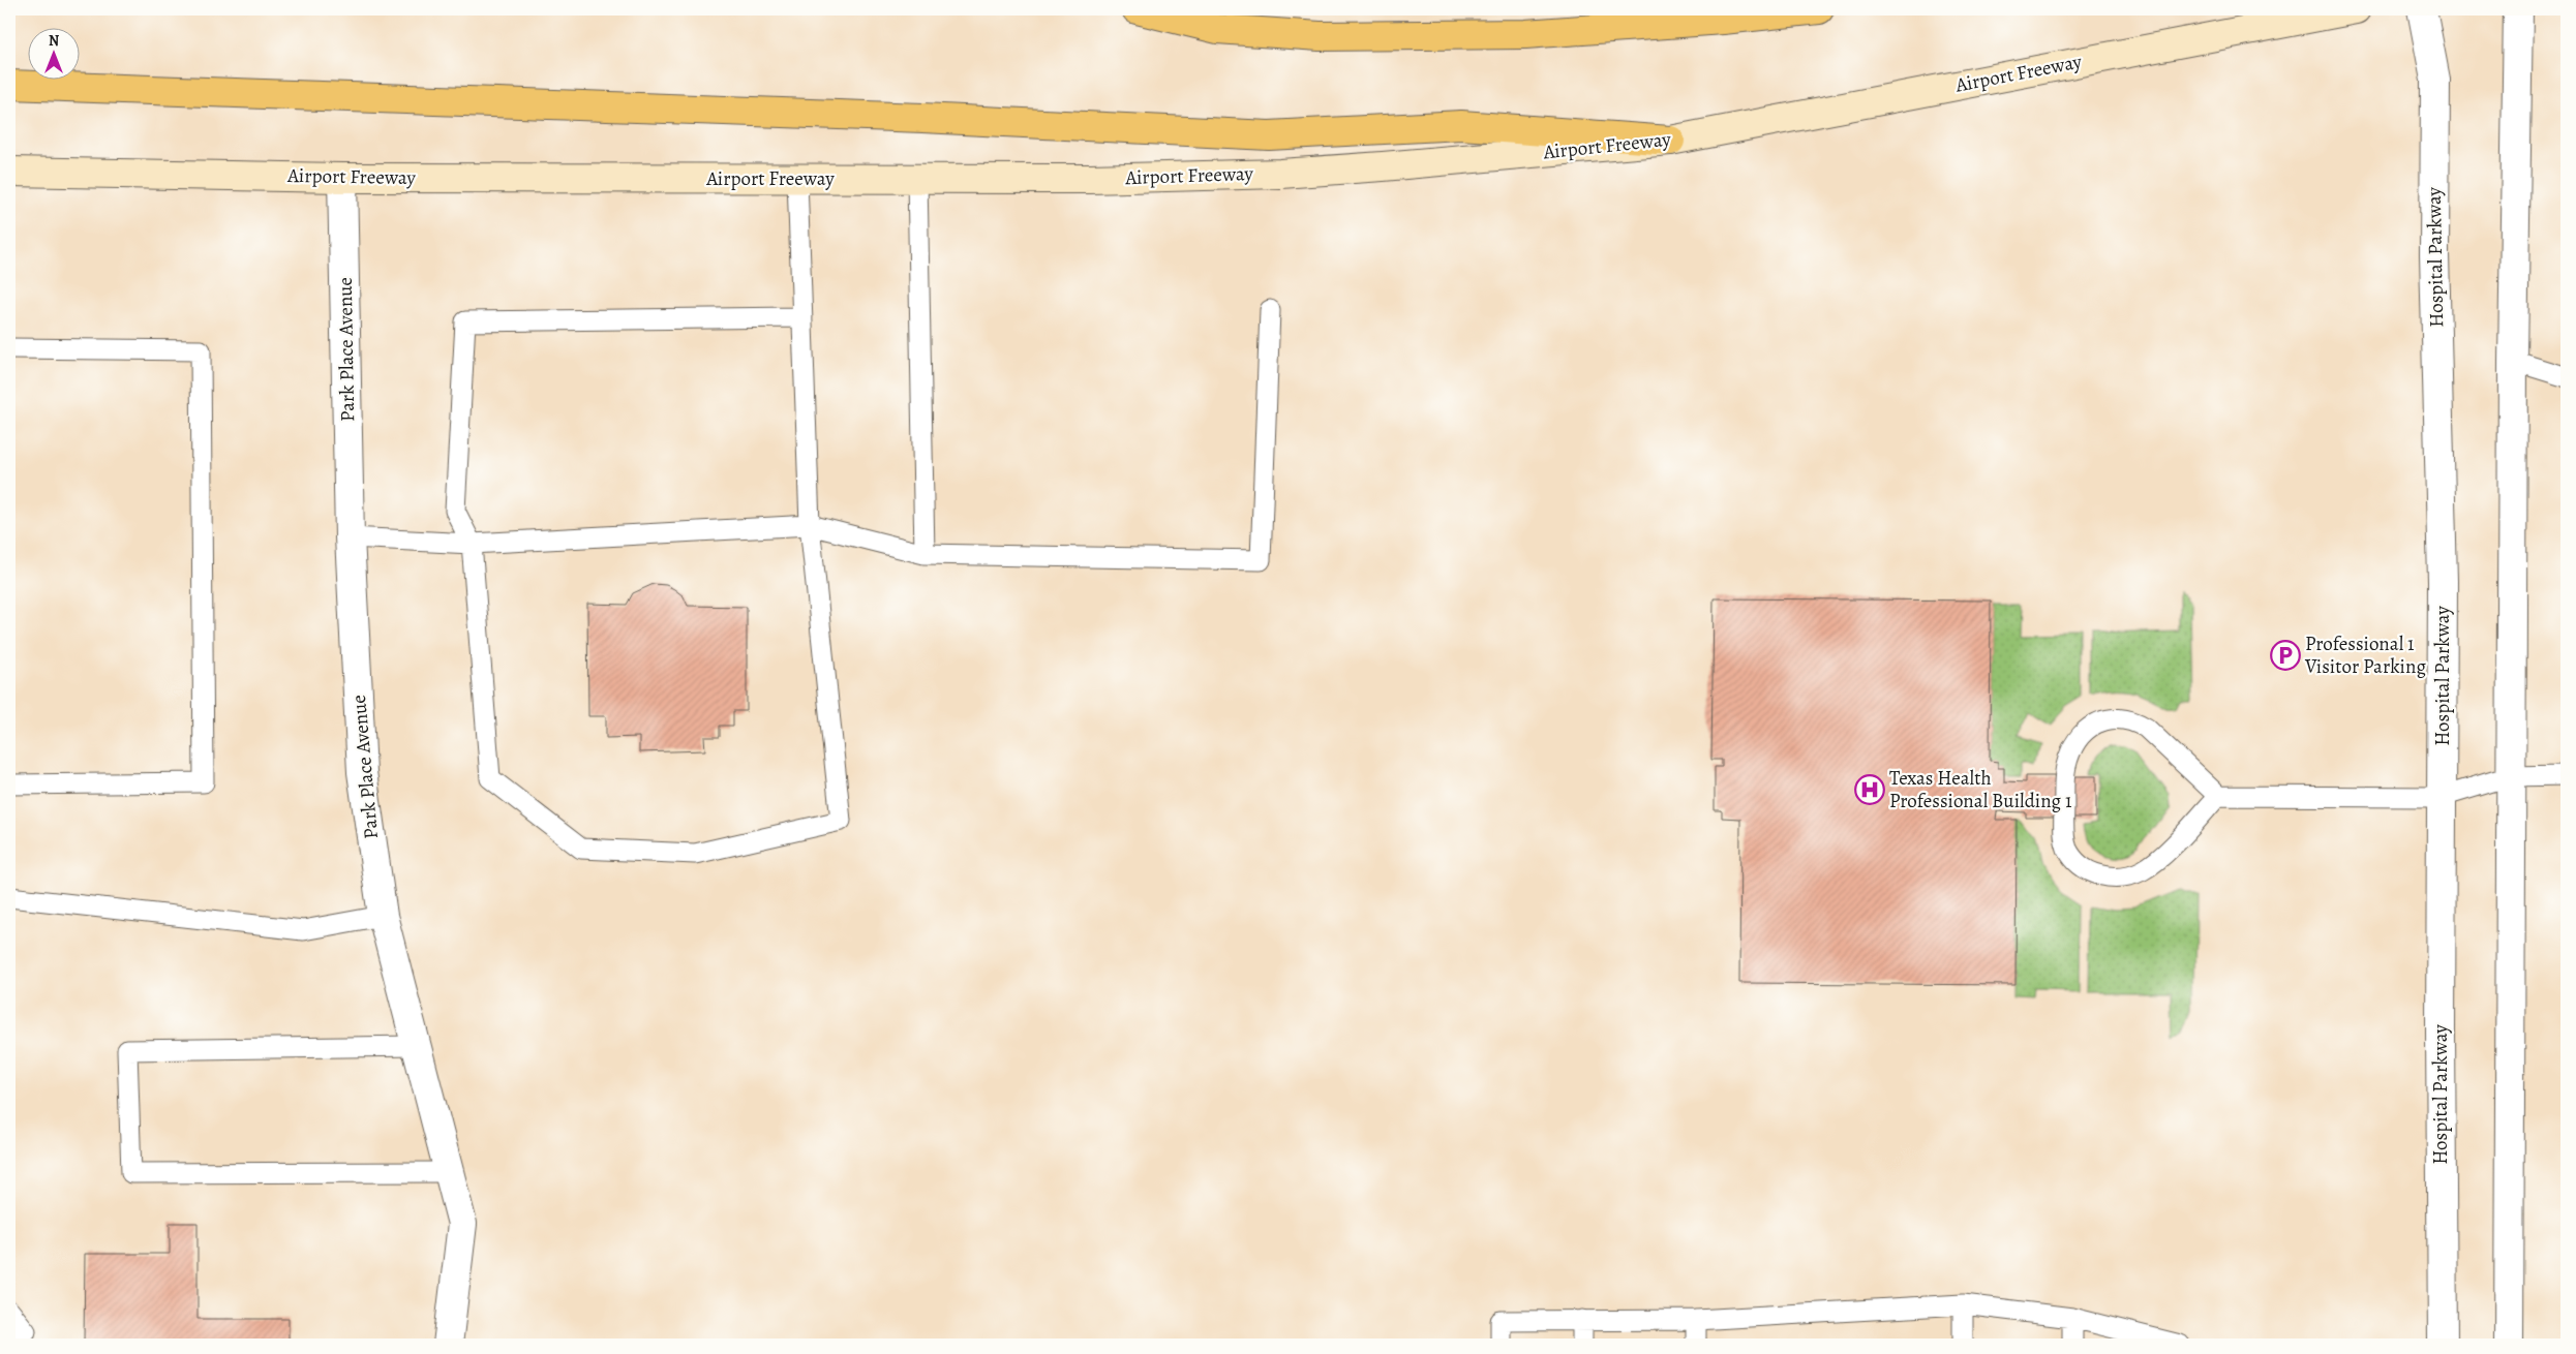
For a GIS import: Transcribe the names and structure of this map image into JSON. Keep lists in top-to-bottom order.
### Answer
{
  "streets": {
    "main road": ["Airport Freeway"],
    "street": ["Hospital Parkway", "Park Place Avenue"]
  },
  "crossings": [
    ["Airport Freeway", "Park Place Avenue"]
  ],
  "places": {
    "parking": ["Professional 1 Visitor Parking"],
    "hospital": ["Texas Health Professional Building 1"]
  },
  "north": "top"
}
